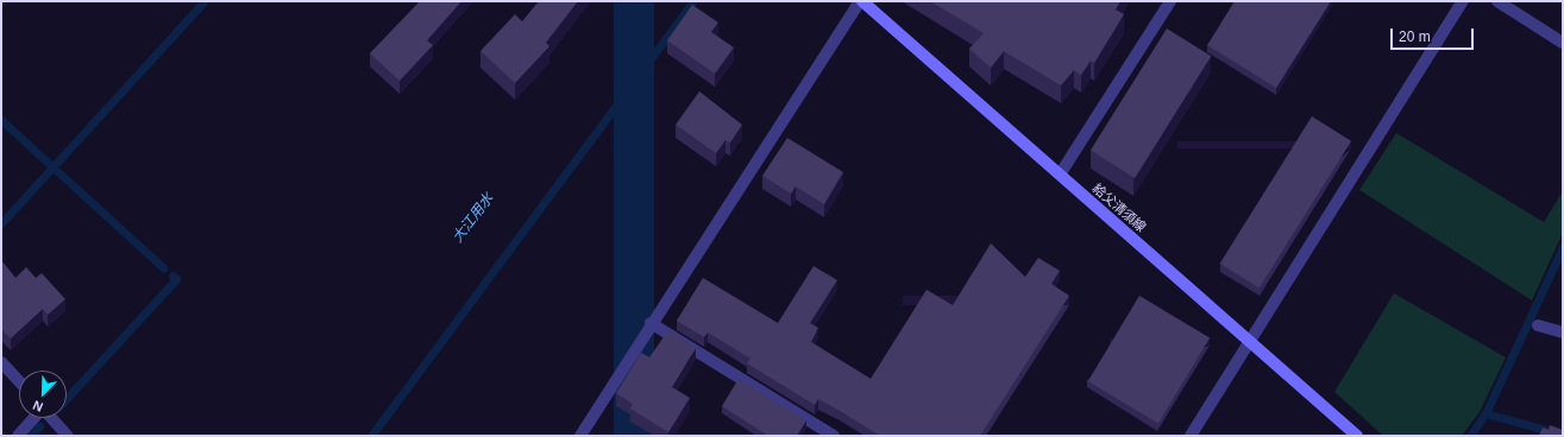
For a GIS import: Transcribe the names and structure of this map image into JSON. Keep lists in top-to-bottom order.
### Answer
{
  "streets": {
    "main road": ["給父清須線"]
  },
  "water": ["大江用水"],
  "scale_bar": "20 m",
  "north": "bottom left"
}
